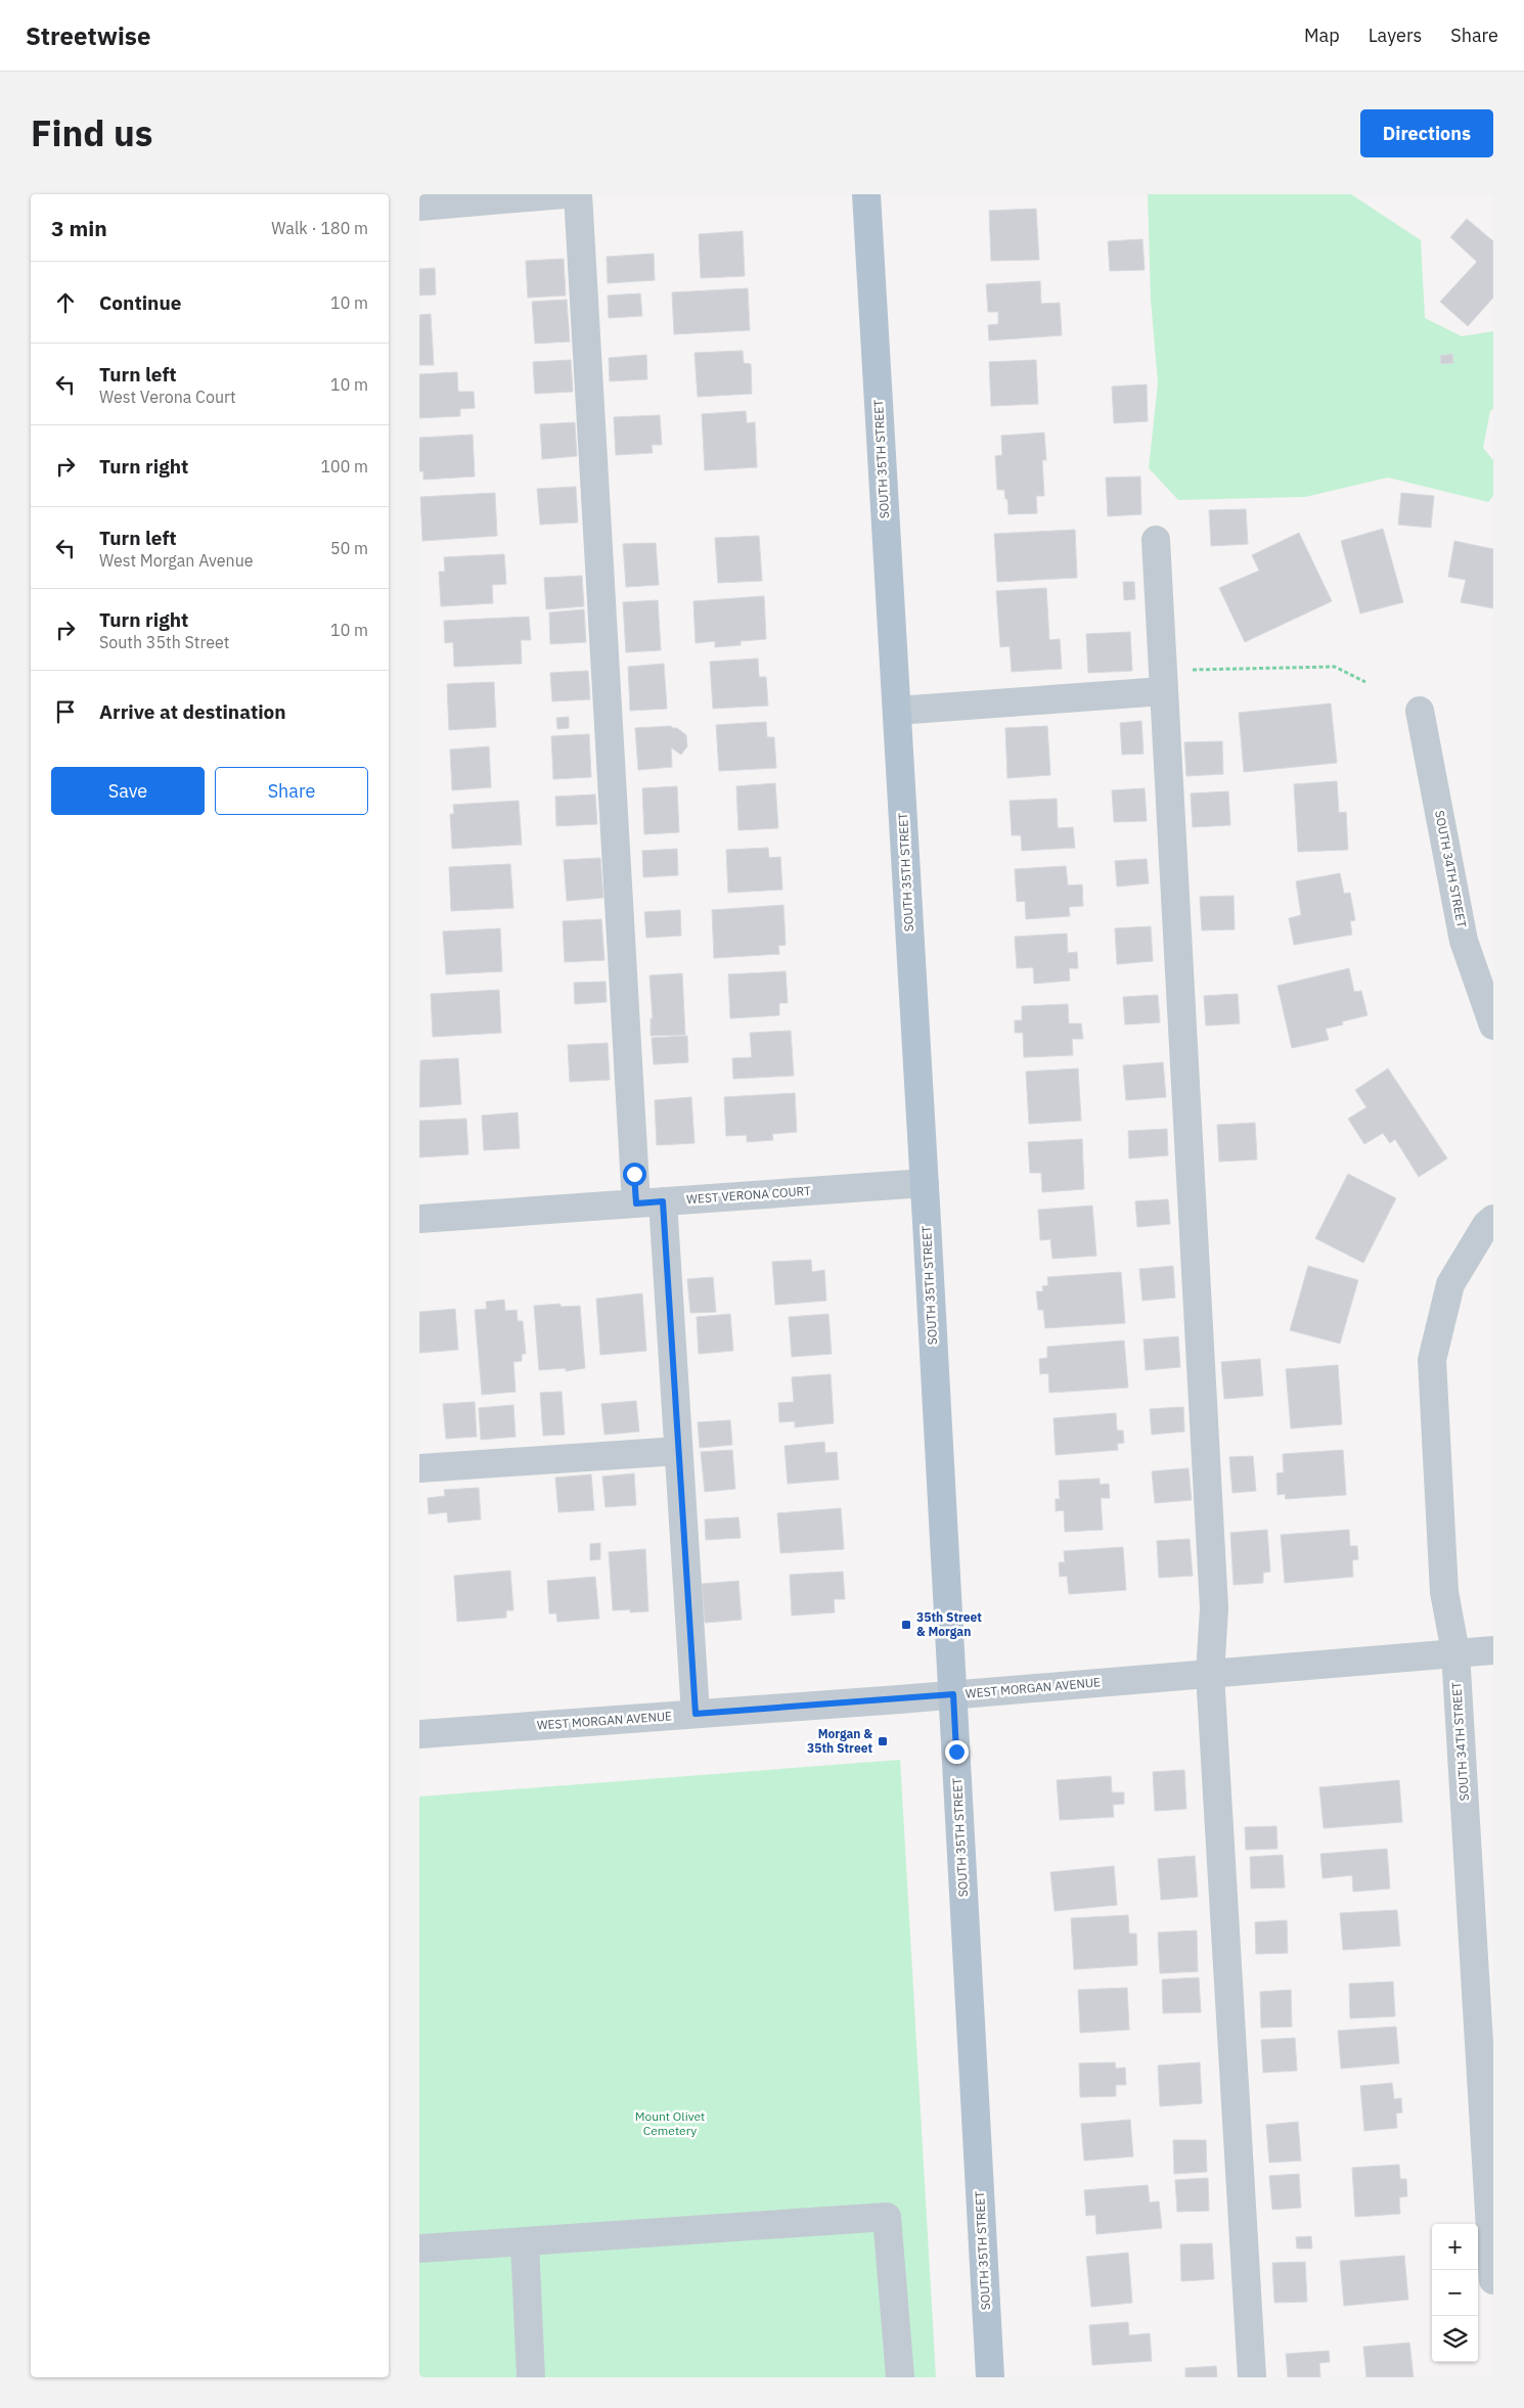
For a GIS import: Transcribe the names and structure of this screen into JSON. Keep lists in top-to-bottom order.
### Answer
{
  "streets": {
    "main road": ["SOUTH 35TH STREET"],
    "street": ["SOUTH 34TH STREET", "WEST VERONA COURT", "WEST MORGAN AVENUE"]
  },
  "crossings": [
    ["SOUTH 35TH STREET", "WEST VERONA COURT"],
    ["SOUTH 35TH STREET", "WEST MORGAN AVENUE"],
    ["SOUTH 34TH STREET", "WEST MORGAN AVENUE"]
  ],
  "parks": ["Mount Olivet Cemetery"],
  "places": {
    "transit": ["35th Street & Morgan", "Morgan & 35th Street"]
  },
  "page": {
    "header": "Streetwise",
    "nav": ["Map", "Layers", "Share"],
    "title": "Find us",
    "buttons": [
      "Directions",
      ["Save", "Share"]
    ],
    "heading": ["3 min", "Walk · 180 m"],
    "list": [
      ["Continue", "10 m"],
      ["Turn left", "West Verona Court", "10 m"],
      ["Turn right", "100 m"],
      ["Turn left", "West Morgan Avenue", "50 m"],
      ["Turn right", "South 35th Street", "10 m"],
      "Arrive at destination"
    ],
    "map_buttons": ["+", "−"]
  }
}
